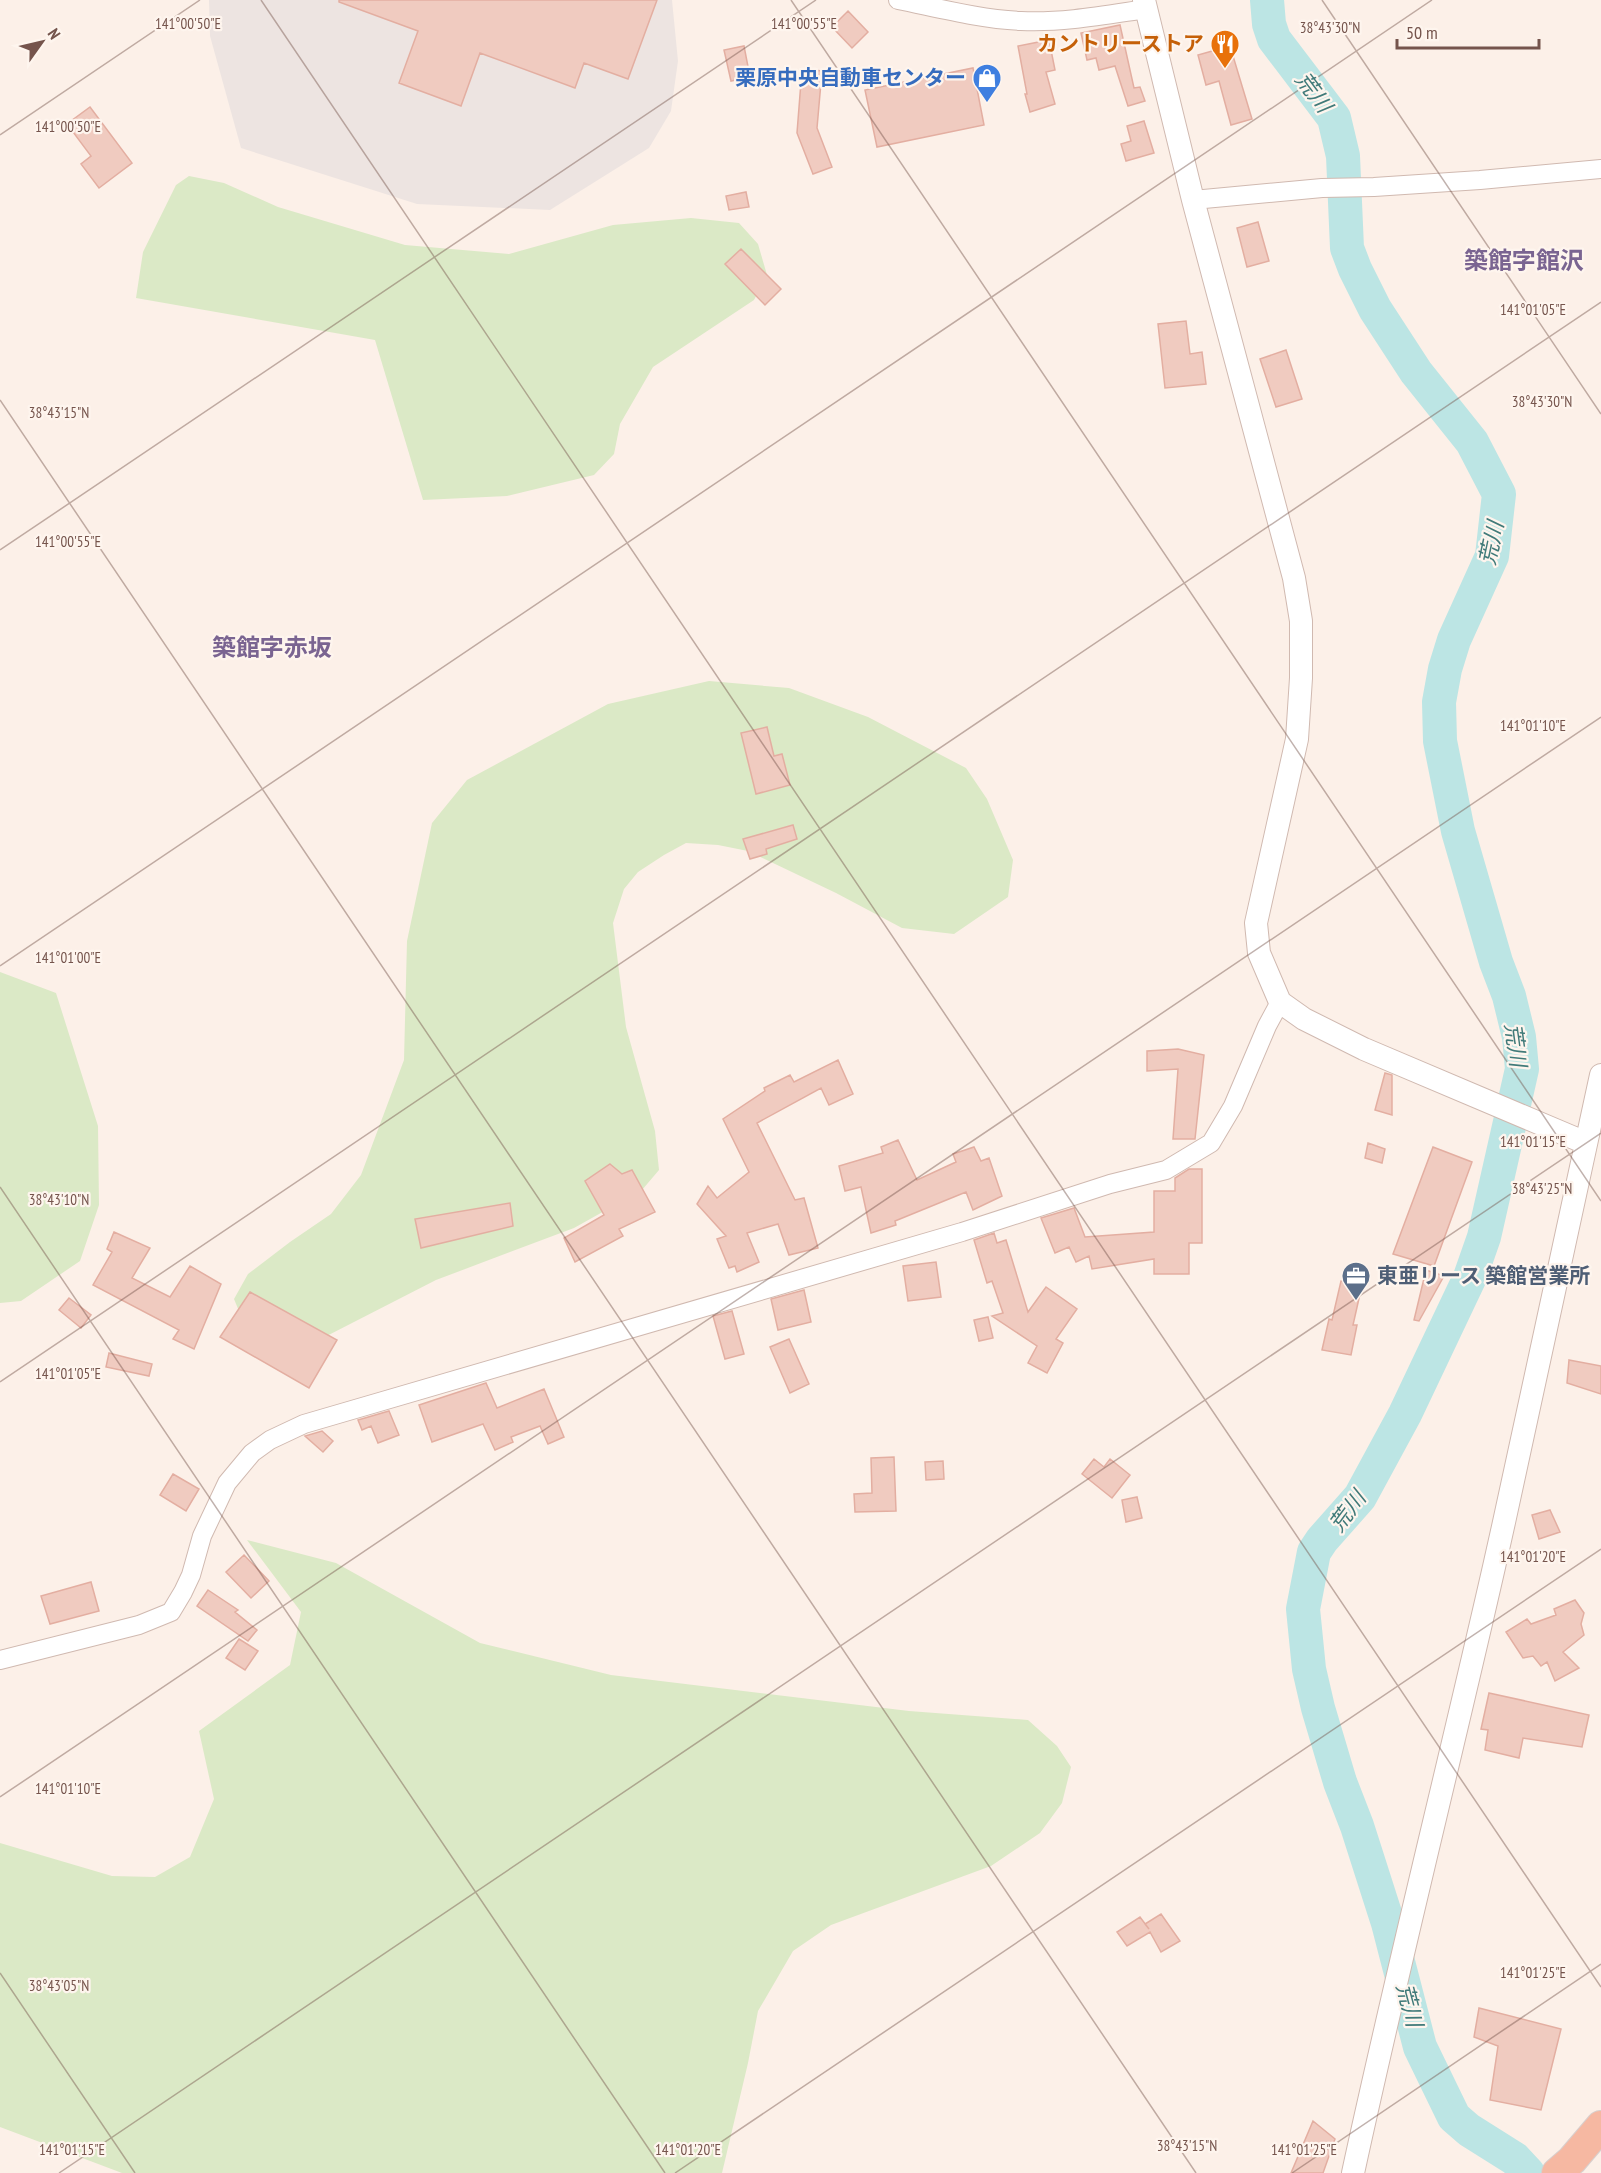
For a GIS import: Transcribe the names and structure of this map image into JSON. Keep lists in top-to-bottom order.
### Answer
{
  "districts": ["築館字館沢", "築館字赤坂"],
  "water": ["荒川"],
  "places": {
    "restaurant": ["カントリーストア"],
    "shop": ["栗原中央自動車センター"],
    "office": ["東亜リース 築館営業所"]
  },
  "scale_bar": "50 m",
  "north": "top right",
  "coordinates": [
    "141°00'50\"E",
    "141°00'55\"E",
    "38°43'30\"N",
    "141°01'05\"E",
    "38°43'15\"N",
    "141°01'10\"E",
    "141°01'00\"E",
    "141°01'15\"E",
    "38°43'25\"N",
    "38°43'10\"N",
    "141°01'20\"E",
    "141°01'25\"E",
    "38°43'05\"N"
  ]
}
